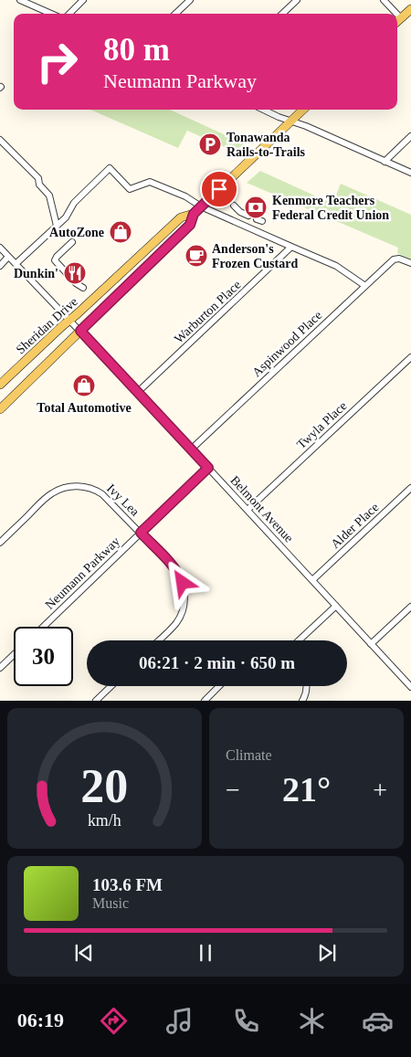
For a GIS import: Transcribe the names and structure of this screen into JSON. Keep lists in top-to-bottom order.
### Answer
{
  "streets": {
    "main road": ["Sheridan Drive"],
    "street": [
      "Warburton Place",
      "Aspinwood Place",
      "Twyla Place",
      "Ivy Lea",
      "Belmont Avenue",
      "Alder Place",
      "Neumann Parkway"
    ]
  },
  "crossings": [
    ["Warburton Place", "Belmont Avenue"],
    ["Sheridan Drive", "Belmont Avenue"],
    ["Aspinwood Place", "Belmont Avenue"],
    ["Twyla Place", "Belmont Avenue"],
    ["Ivy Lea", "Neumann Parkway"],
    ["Belmont Avenue", "Alder Place"],
    ["Belmont Avenue", "Neumann Parkway"]
  ],
  "places": {
    "parking": ["Tonawanda Rails-to-Trails"],
    "bank": ["Kenmore Teachers Federal Credit Union"],
    "shop": ["AutoZone", "Total Automotive"],
    "cafe": ["Anderson's Frozen Custard"],
    "restaurant": ["Dunkin'"]
  },
  "page": {
    "turn": ["80 m", "Neumann Parkway"],
    "limit": "30",
    "trip": "06:21 · 2 min · 650 m",
    "tile": "Climate",
    "heat": ["−", "21°", "+"],
    "song": ["103.6 FM", "Music"],
    "tabs": "06:19",
    "gauge": ["20", "km/h"]
  }
}
